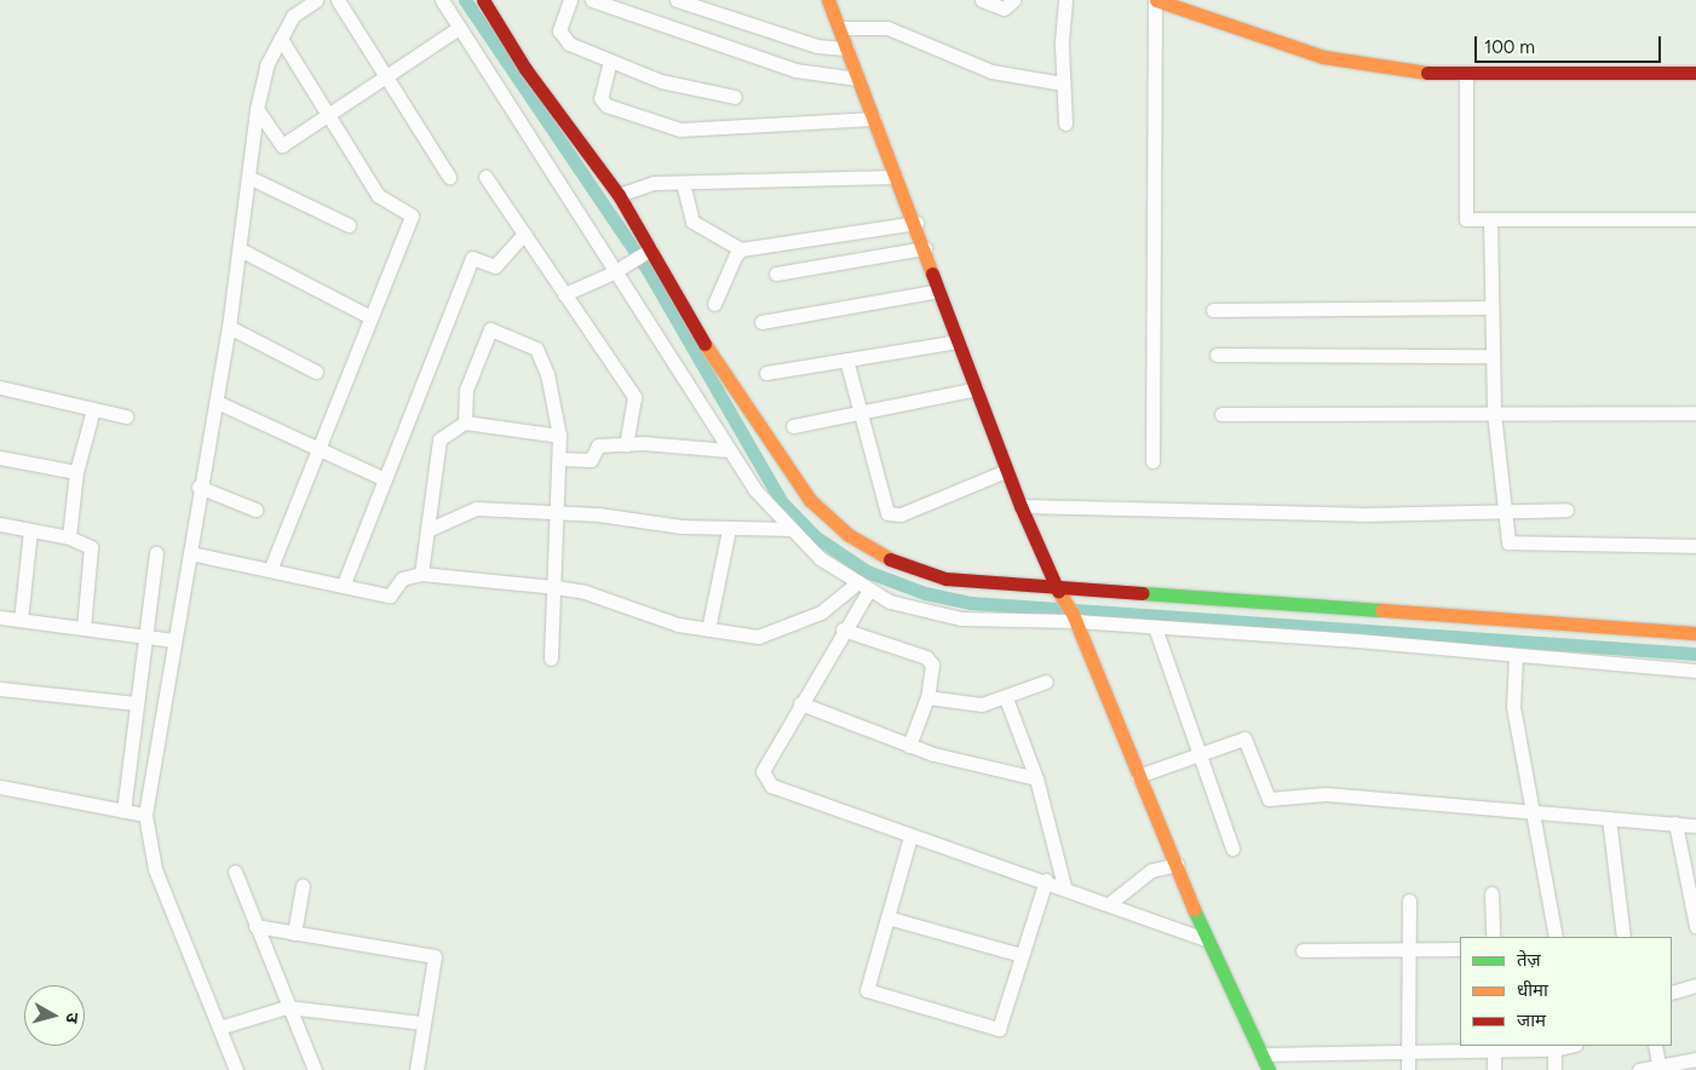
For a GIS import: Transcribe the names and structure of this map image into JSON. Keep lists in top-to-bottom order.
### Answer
{
  "legend": ["तेज़", "धीमा", "जाम"],
  "scale_bar": "100 m",
  "north": "right"
}
